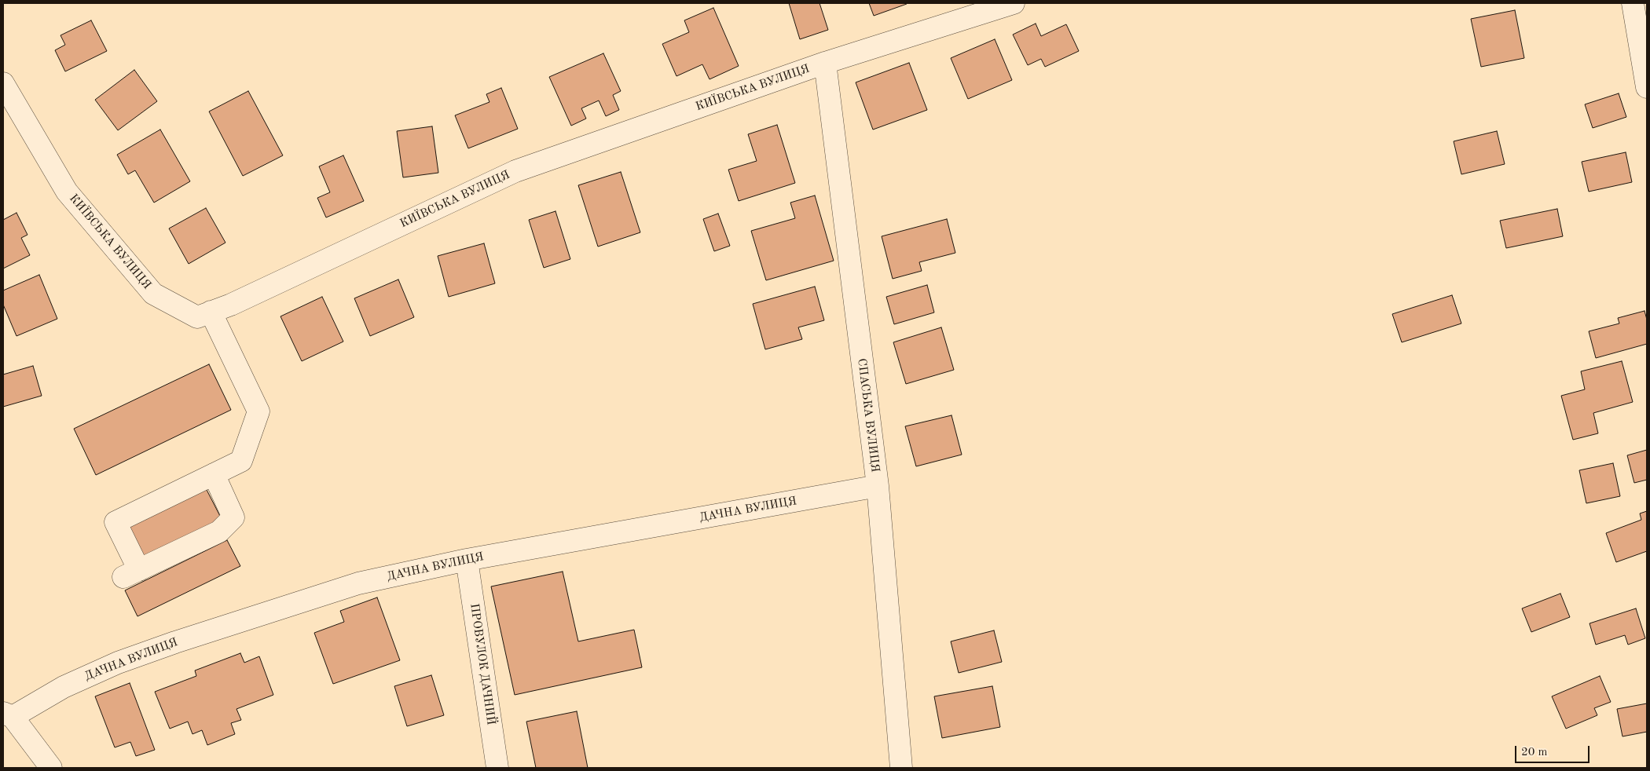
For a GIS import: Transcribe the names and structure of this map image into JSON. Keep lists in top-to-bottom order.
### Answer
{
  "streets": {
    "street": [
      "КИЇВСЬКА ВУЛИЦЯ",
      "СПАСЬКА ВУЛИЦЯ",
      "ДАЧНА ВУЛИЦЯ",
      "ПРОВУЛОК ДАЧНИЙ"
    ]
  },
  "crossings": [
    ["КИЇВСЬКА ВУЛИЦЯ", "СПАСЬКА ВУЛИЦЯ"],
    ["СПАСЬКА ВУЛИЦЯ", "ДАЧНА ВУЛИЦЯ"],
    ["ДАЧНА ВУЛИЦЯ", "ПРОВУЛОК ДАЧНИЙ"]
  ],
  "scale_bar": "20 m"
}
